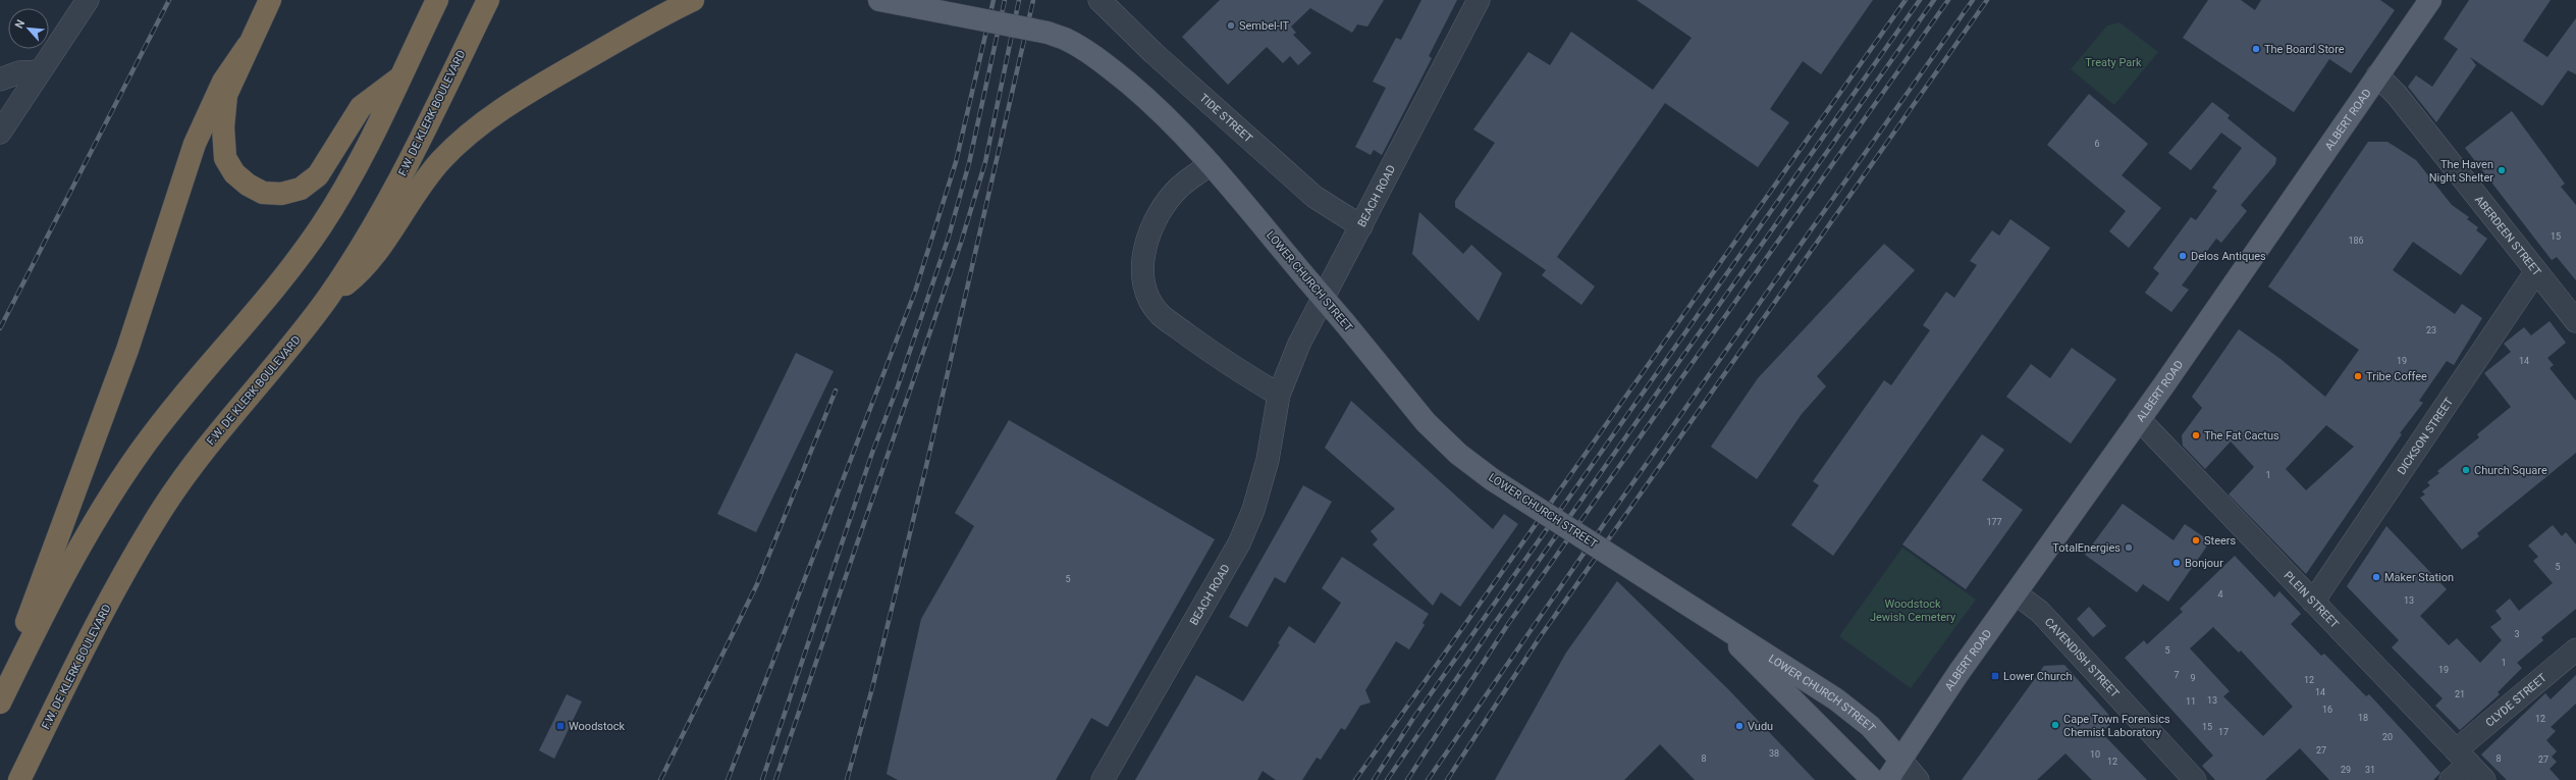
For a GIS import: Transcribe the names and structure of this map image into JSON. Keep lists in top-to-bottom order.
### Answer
{
  "streets": {
    "highway": ["F.W. DE KLERK BOULEVARD"],
    "main road": ["ALBERT ROAD", "LOWER CHURCH STREET"],
    "street": [
      "TIDE STREET",
      "BEACH ROAD",
      "ABERDEEN STREET",
      "DICKSON STREET",
      "PLEIN STREET",
      "CAVENDISH STREET",
      "CLYDE STREET"
    ]
  },
  "crossings": [
    ["TIDE STREET", "BEACH ROAD"],
    ["ALBERT ROAD", "ABERDEEN STREET"],
    ["ALBERT ROAD", "LOWER CHURCH STREET"],
    ["ALBERT ROAD", "PLEIN STREET"],
    ["ALBERT ROAD", "CAVENDISH STREET"],
    ["ABERDEEN STREET", "DICKSON STREET"],
    ["DICKSON STREET", "PLEIN STREET"],
    ["PLEIN STREET", "CLYDE STREET"]
  ],
  "parks": ["Treaty Park", "Woodstock Jewish Cemetery"],
  "places": {
    "other": [
      "Sembel-IT",
      "The Board Store",
      "The Haven Night Shelter",
      "Delos Antiques",
      "Tribe Coffee",
      "The Fat Cactus",
      "Church Square",
      "Steers",
      "TotalEnergies",
      "Bonjour",
      "Maker Station",
      "Cape Town Forensics Chemist Laboratory",
      "Vudu"
    ],
    "transit": ["Lower Church", "Woodstock"]
  },
  "house_numbers": [
    "6",
    "15",
    "186",
    "23",
    "19",
    "14",
    "1",
    "177",
    "5",
    "5",
    "4",
    "13",
    "3",
    "5",
    "1",
    "19",
    "7",
    "9",
    "12",
    "14",
    "21",
    "13",
    "11",
    "16",
    "18",
    "12",
    "15",
    "17",
    "20",
    "27",
    "38",
    "10",
    "8",
    "8",
    "27",
    "12",
    "29",
    "31"
  ],
  "north": "top left"
}
